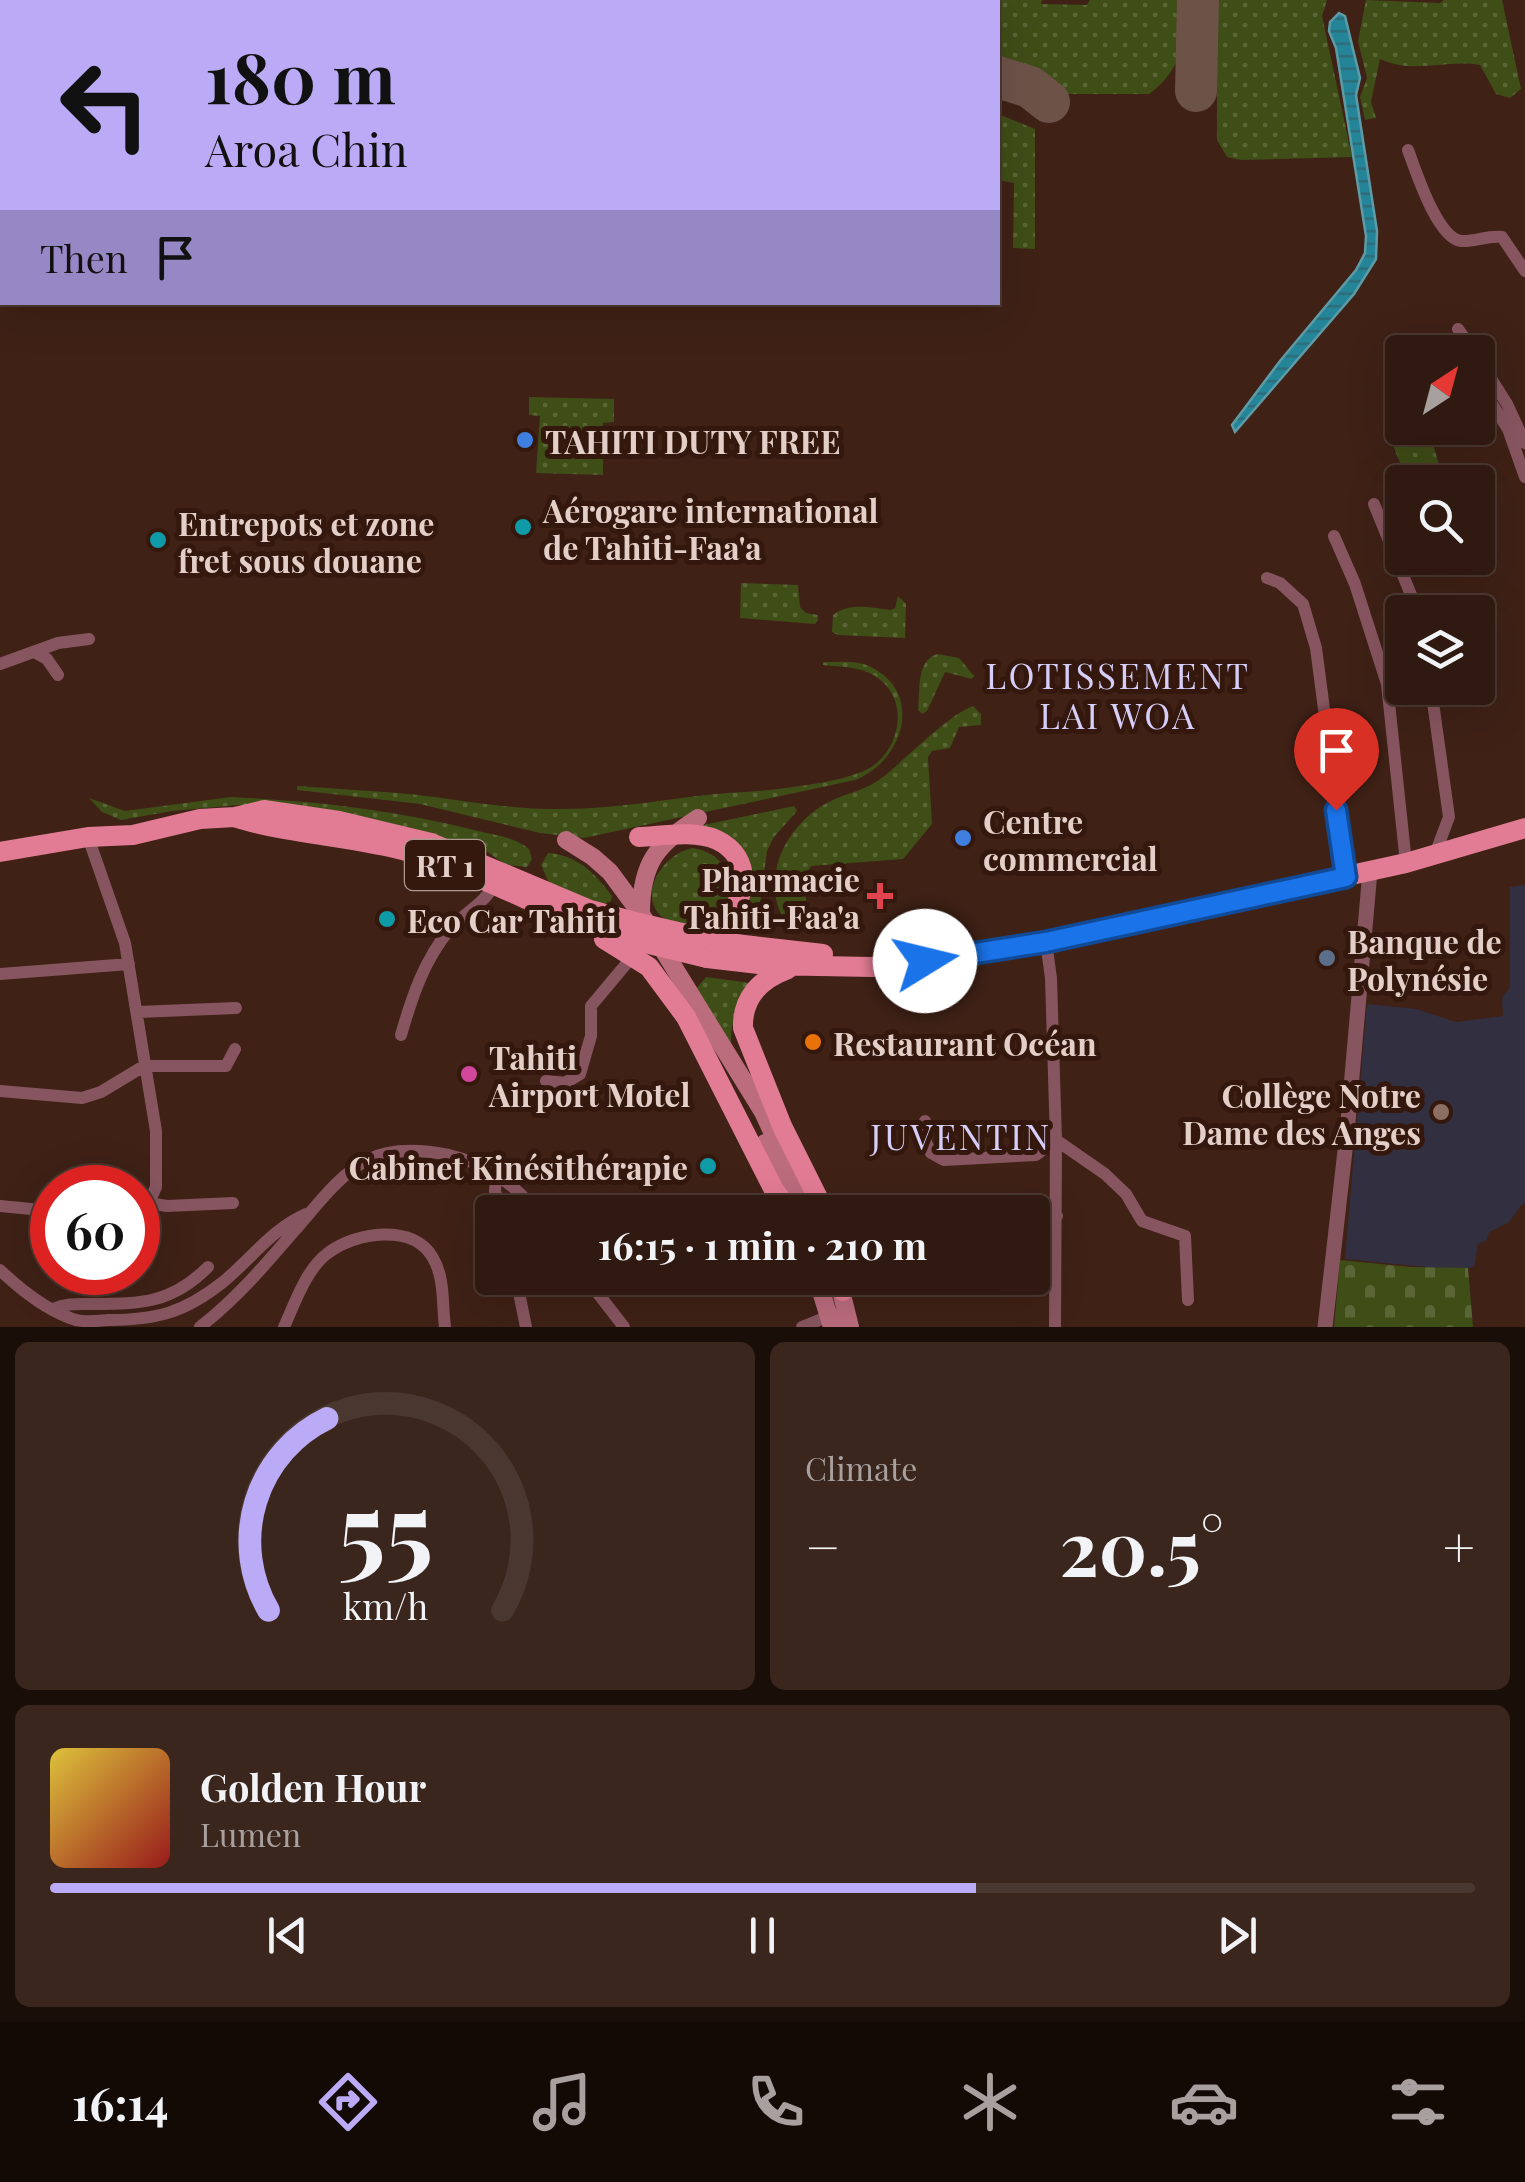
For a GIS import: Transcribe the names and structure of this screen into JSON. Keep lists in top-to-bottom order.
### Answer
{
  "streets": {
    "main road": ["RT 1"]
  },
  "districts": ["LOTISSEMENT LAI WOA", "JUVENTIN"],
  "places": {
    "other": [
      "TAHITI DUTY FREE",
      "Aérogare international de Tahiti-Faa'a",
      "Entrepots et zone fret sous douane",
      "Centre commercial",
      "Eco Car Tahiti",
      "Banque de Polynésie",
      "Restaurant Océan",
      "Tahiti Airport Motel",
      "Collège Notre Dame des Anges",
      "Cabinet Kinésithérapie"
    ],
    "health": ["Pharmacie Tahiti-Faa'a"]
  },
  "north": "top right",
  "page": {
    "turn": ["180 m", "Aroa Chin"],
    "then": "Then",
    "limit": "60",
    "trip": "16:15 · 1 min · 210 m",
    "tile": "Climate",
    "heat": ["−", "20.5°", "+"],
    "song": ["Golden Hour", "Lumen"],
    "tabs": "16:14",
    "gauge": ["55", "km/h"]
  }
}
